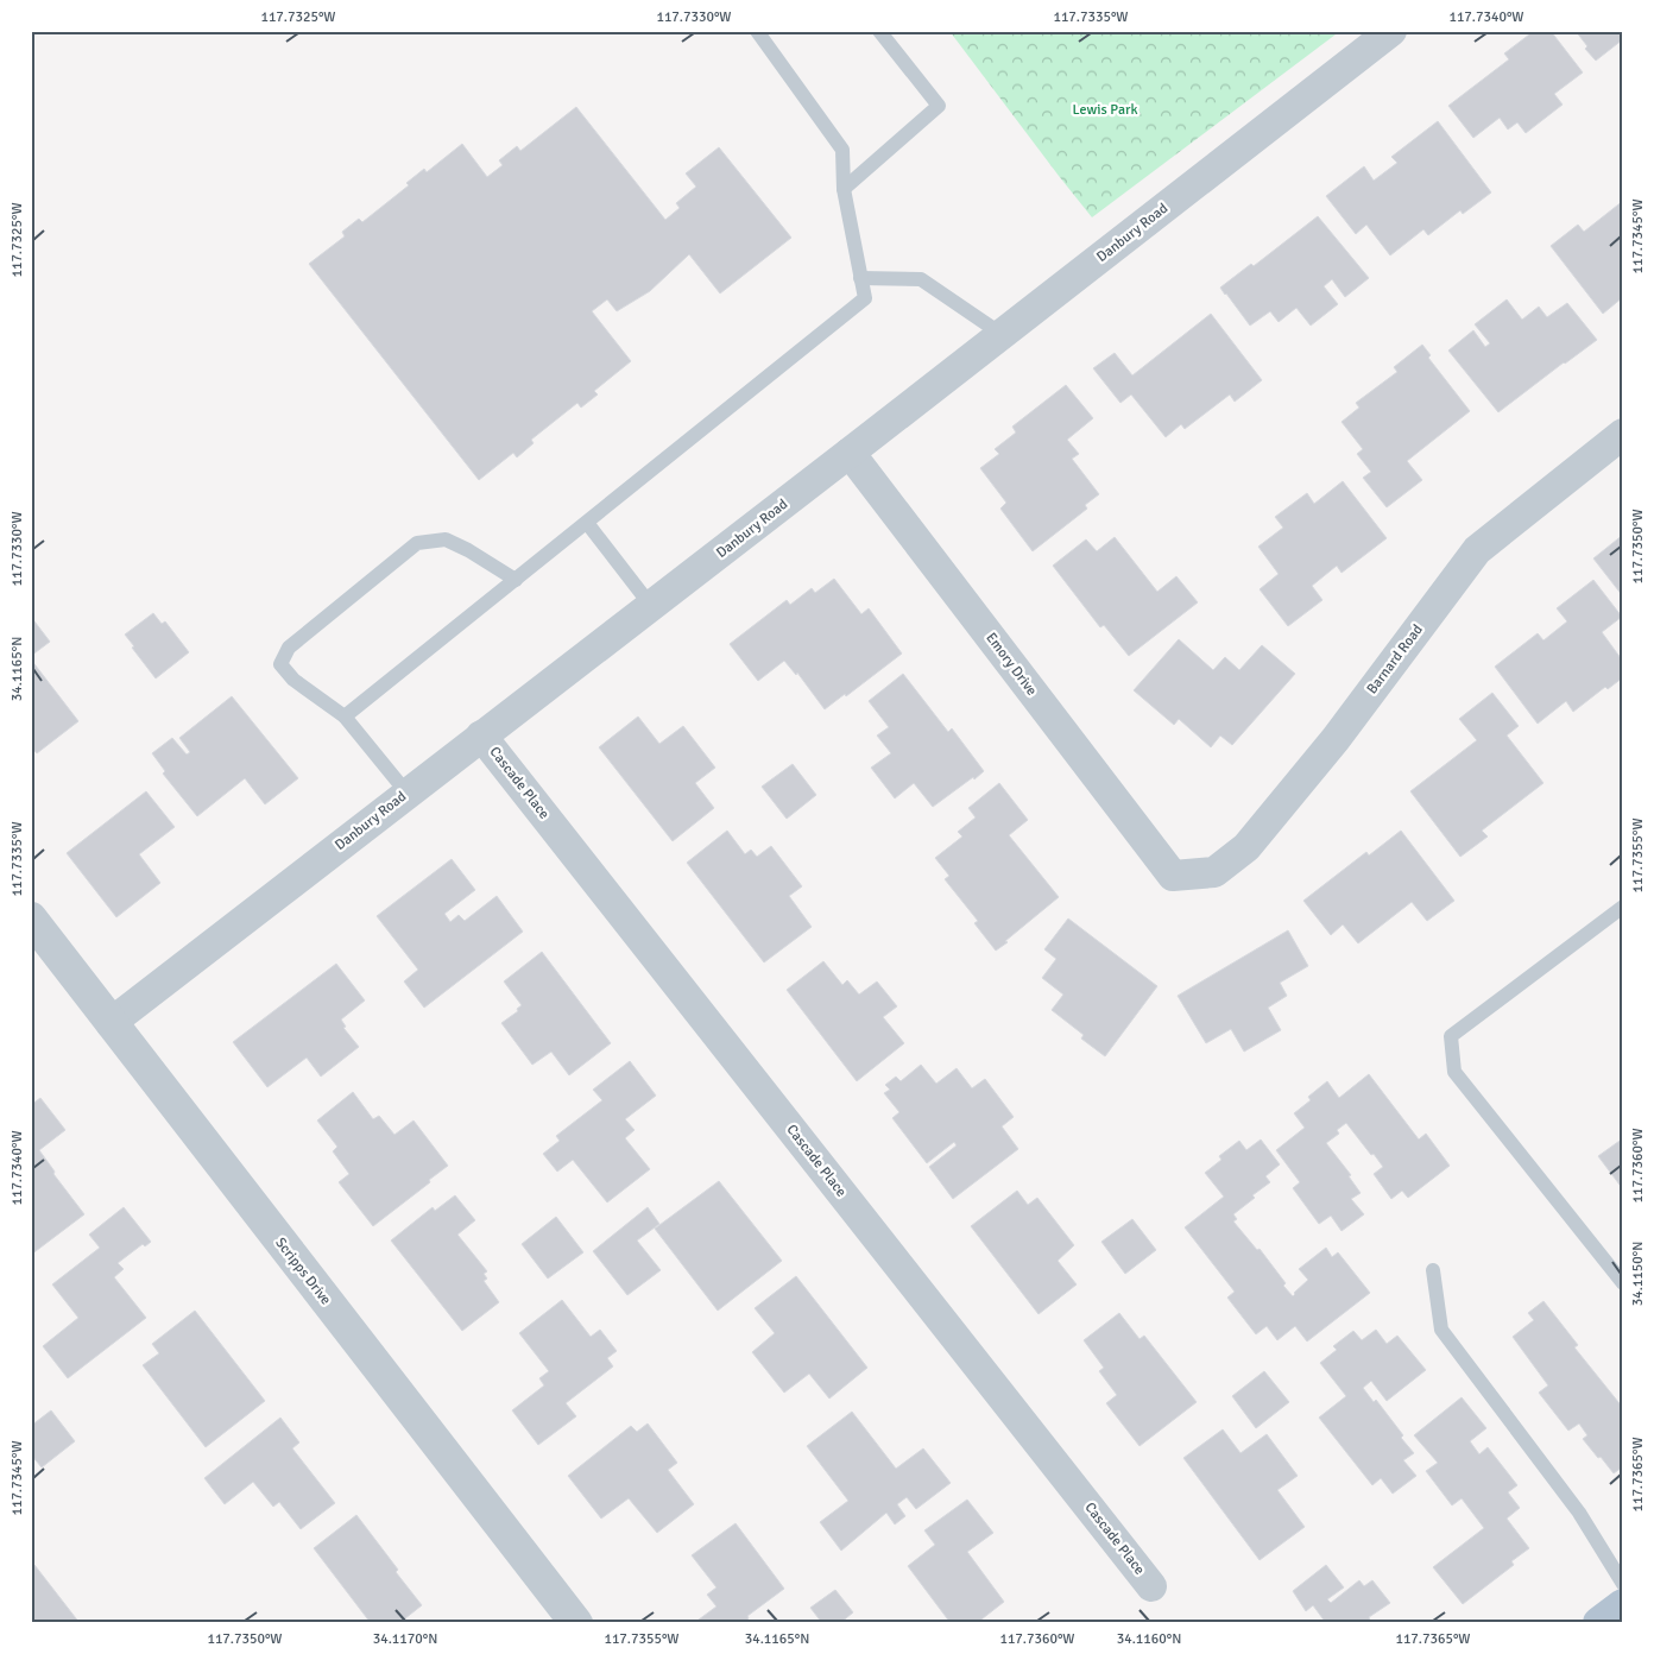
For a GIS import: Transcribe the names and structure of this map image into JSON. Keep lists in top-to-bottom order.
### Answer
{
  "streets": {
    "street": [
      "Danbury Road",
      "Barnard Road",
      "Emory Drive",
      "Cascade Place",
      "Scripps Drive"
    ]
  },
  "crossings": [
    ["Danbury Road", "Emory Drive"],
    ["Danbury Road", "Cascade Place"],
    ["Danbury Road", "Scripps Drive"],
    ["Barnard Road", "Emory Drive"]
  ],
  "parks": ["Lewis Park"],
  "coordinates": [
    "117.7325°W",
    "117.7330°W",
    "117.7335°W",
    "117.7340°W",
    "117.7345°W",
    "117.7350°W",
    "34.1165°N",
    "117.7355°W",
    "117.7360°W",
    "34.1150°N",
    "117.7365°W",
    "34.1170°N",
    "34.1160°N"
  ]
}
